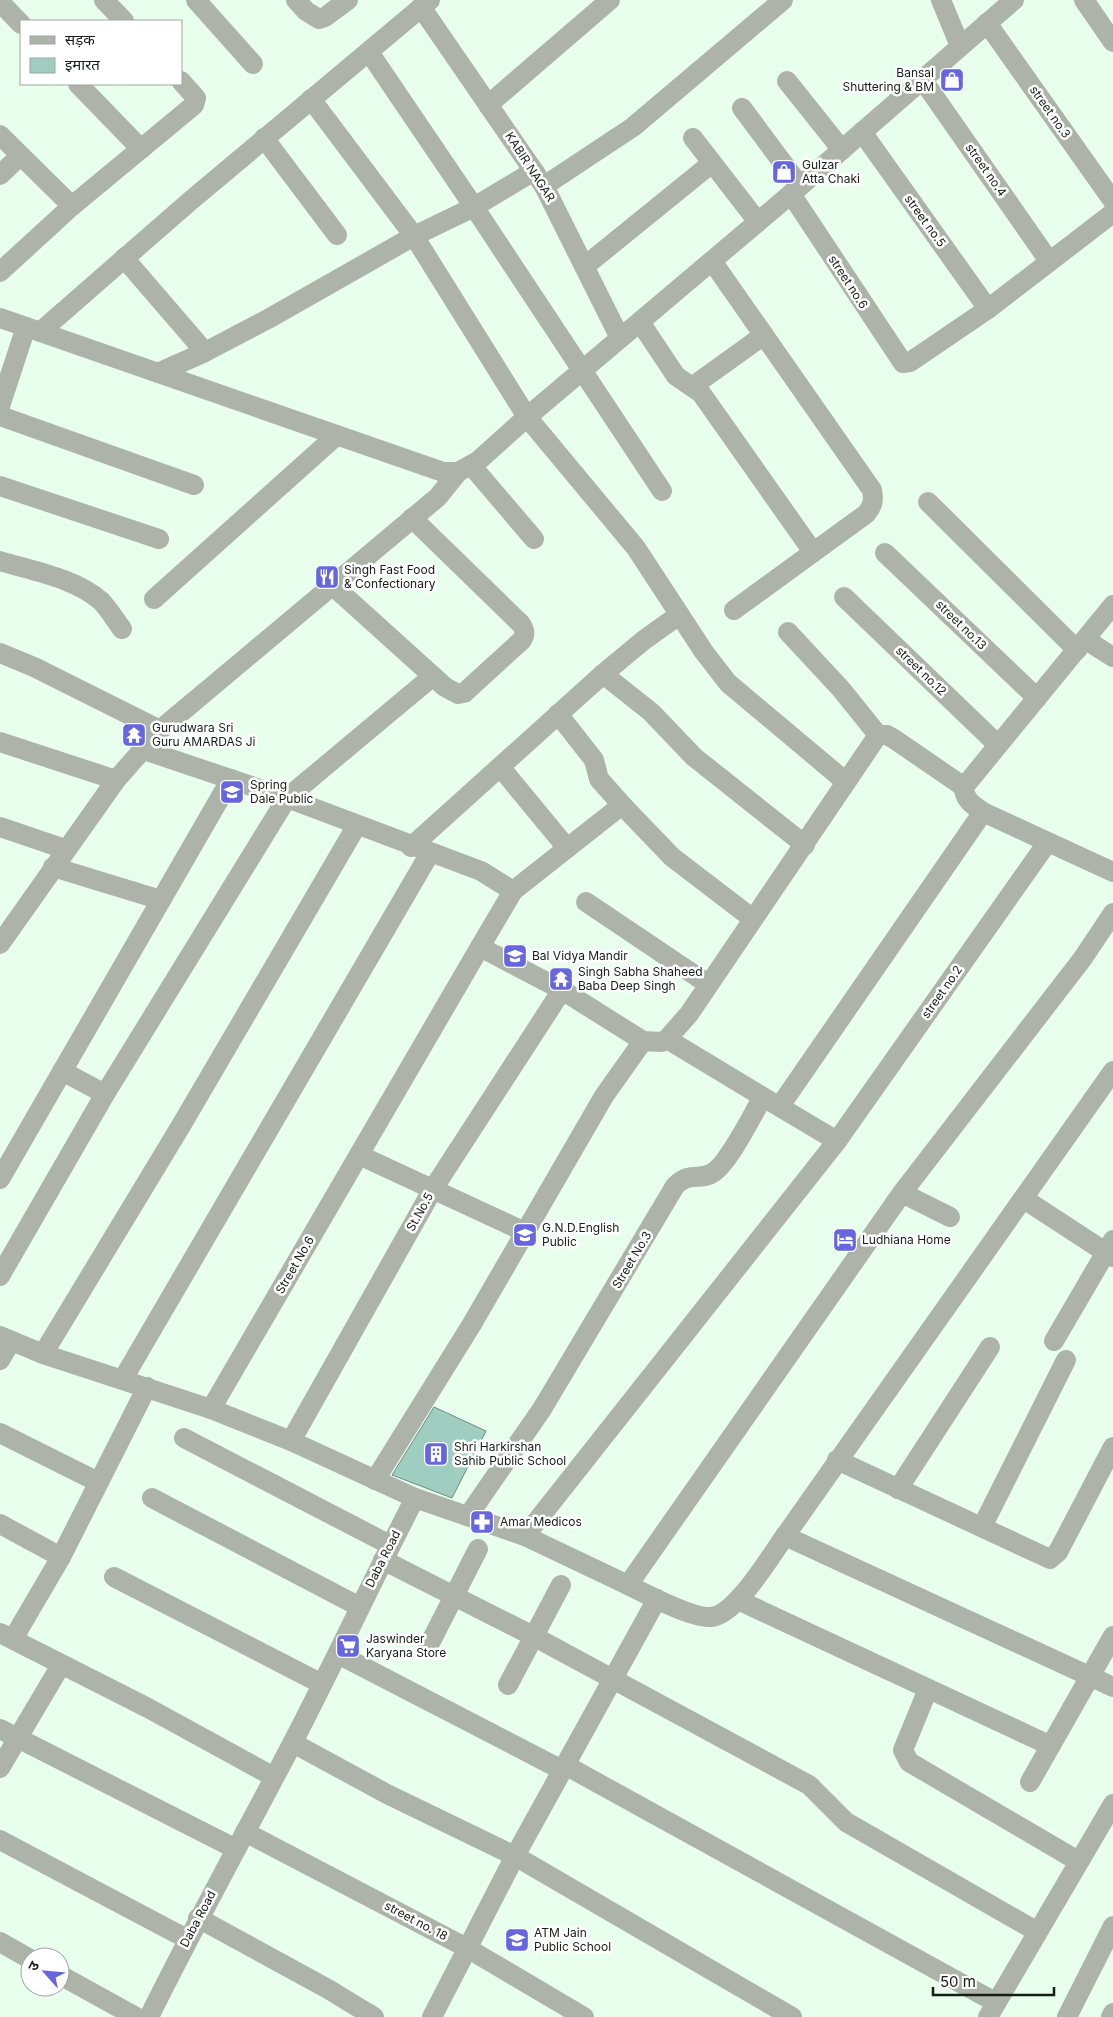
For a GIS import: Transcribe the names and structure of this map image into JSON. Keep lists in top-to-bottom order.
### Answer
{
  "streets": {
    "street": [
      "street no.3",
      "KABIR NAGAR",
      "street no.4",
      "street no.5",
      "street no.6",
      "street no.13",
      "street no.12",
      "street no.2",
      "St.No.5",
      "Street No.3",
      "Street No.6",
      "Daba Road",
      "street no. 18"
    ]
  },
  "crossings": [
    ["street no.5", "street no.6"],
    ["Daba Road", "street no. 18"]
  ],
  "places": {
    "shop": ["Bansal Shuttering & BM", "Gulzar Atta Chaki"],
    "restaurant": ["Singh Fast Food & Confectionary"],
    "temple": ["Gurudwara Sri Guru AMARDAS Ji", "Singh Sabha Shaheed Baba Deep Singh"],
    "school or university": [
      "Spring Dale Public",
      "Bal Vidya Mandir",
      "G.N.D.English Public",
      "ATM Jain Public School"
    ],
    "hotel": ["Ludhiana Home"],
    "building": ["Shri Harkirshan Sahib Public School"],
    "pharmacy": ["Amar Medicos"],
    "supermarket": ["Jaswinder Karyana Store"]
  },
  "legend": ["सड़क", "इमारत"],
  "scale_bar": "50 m",
  "north": "top left"
}
